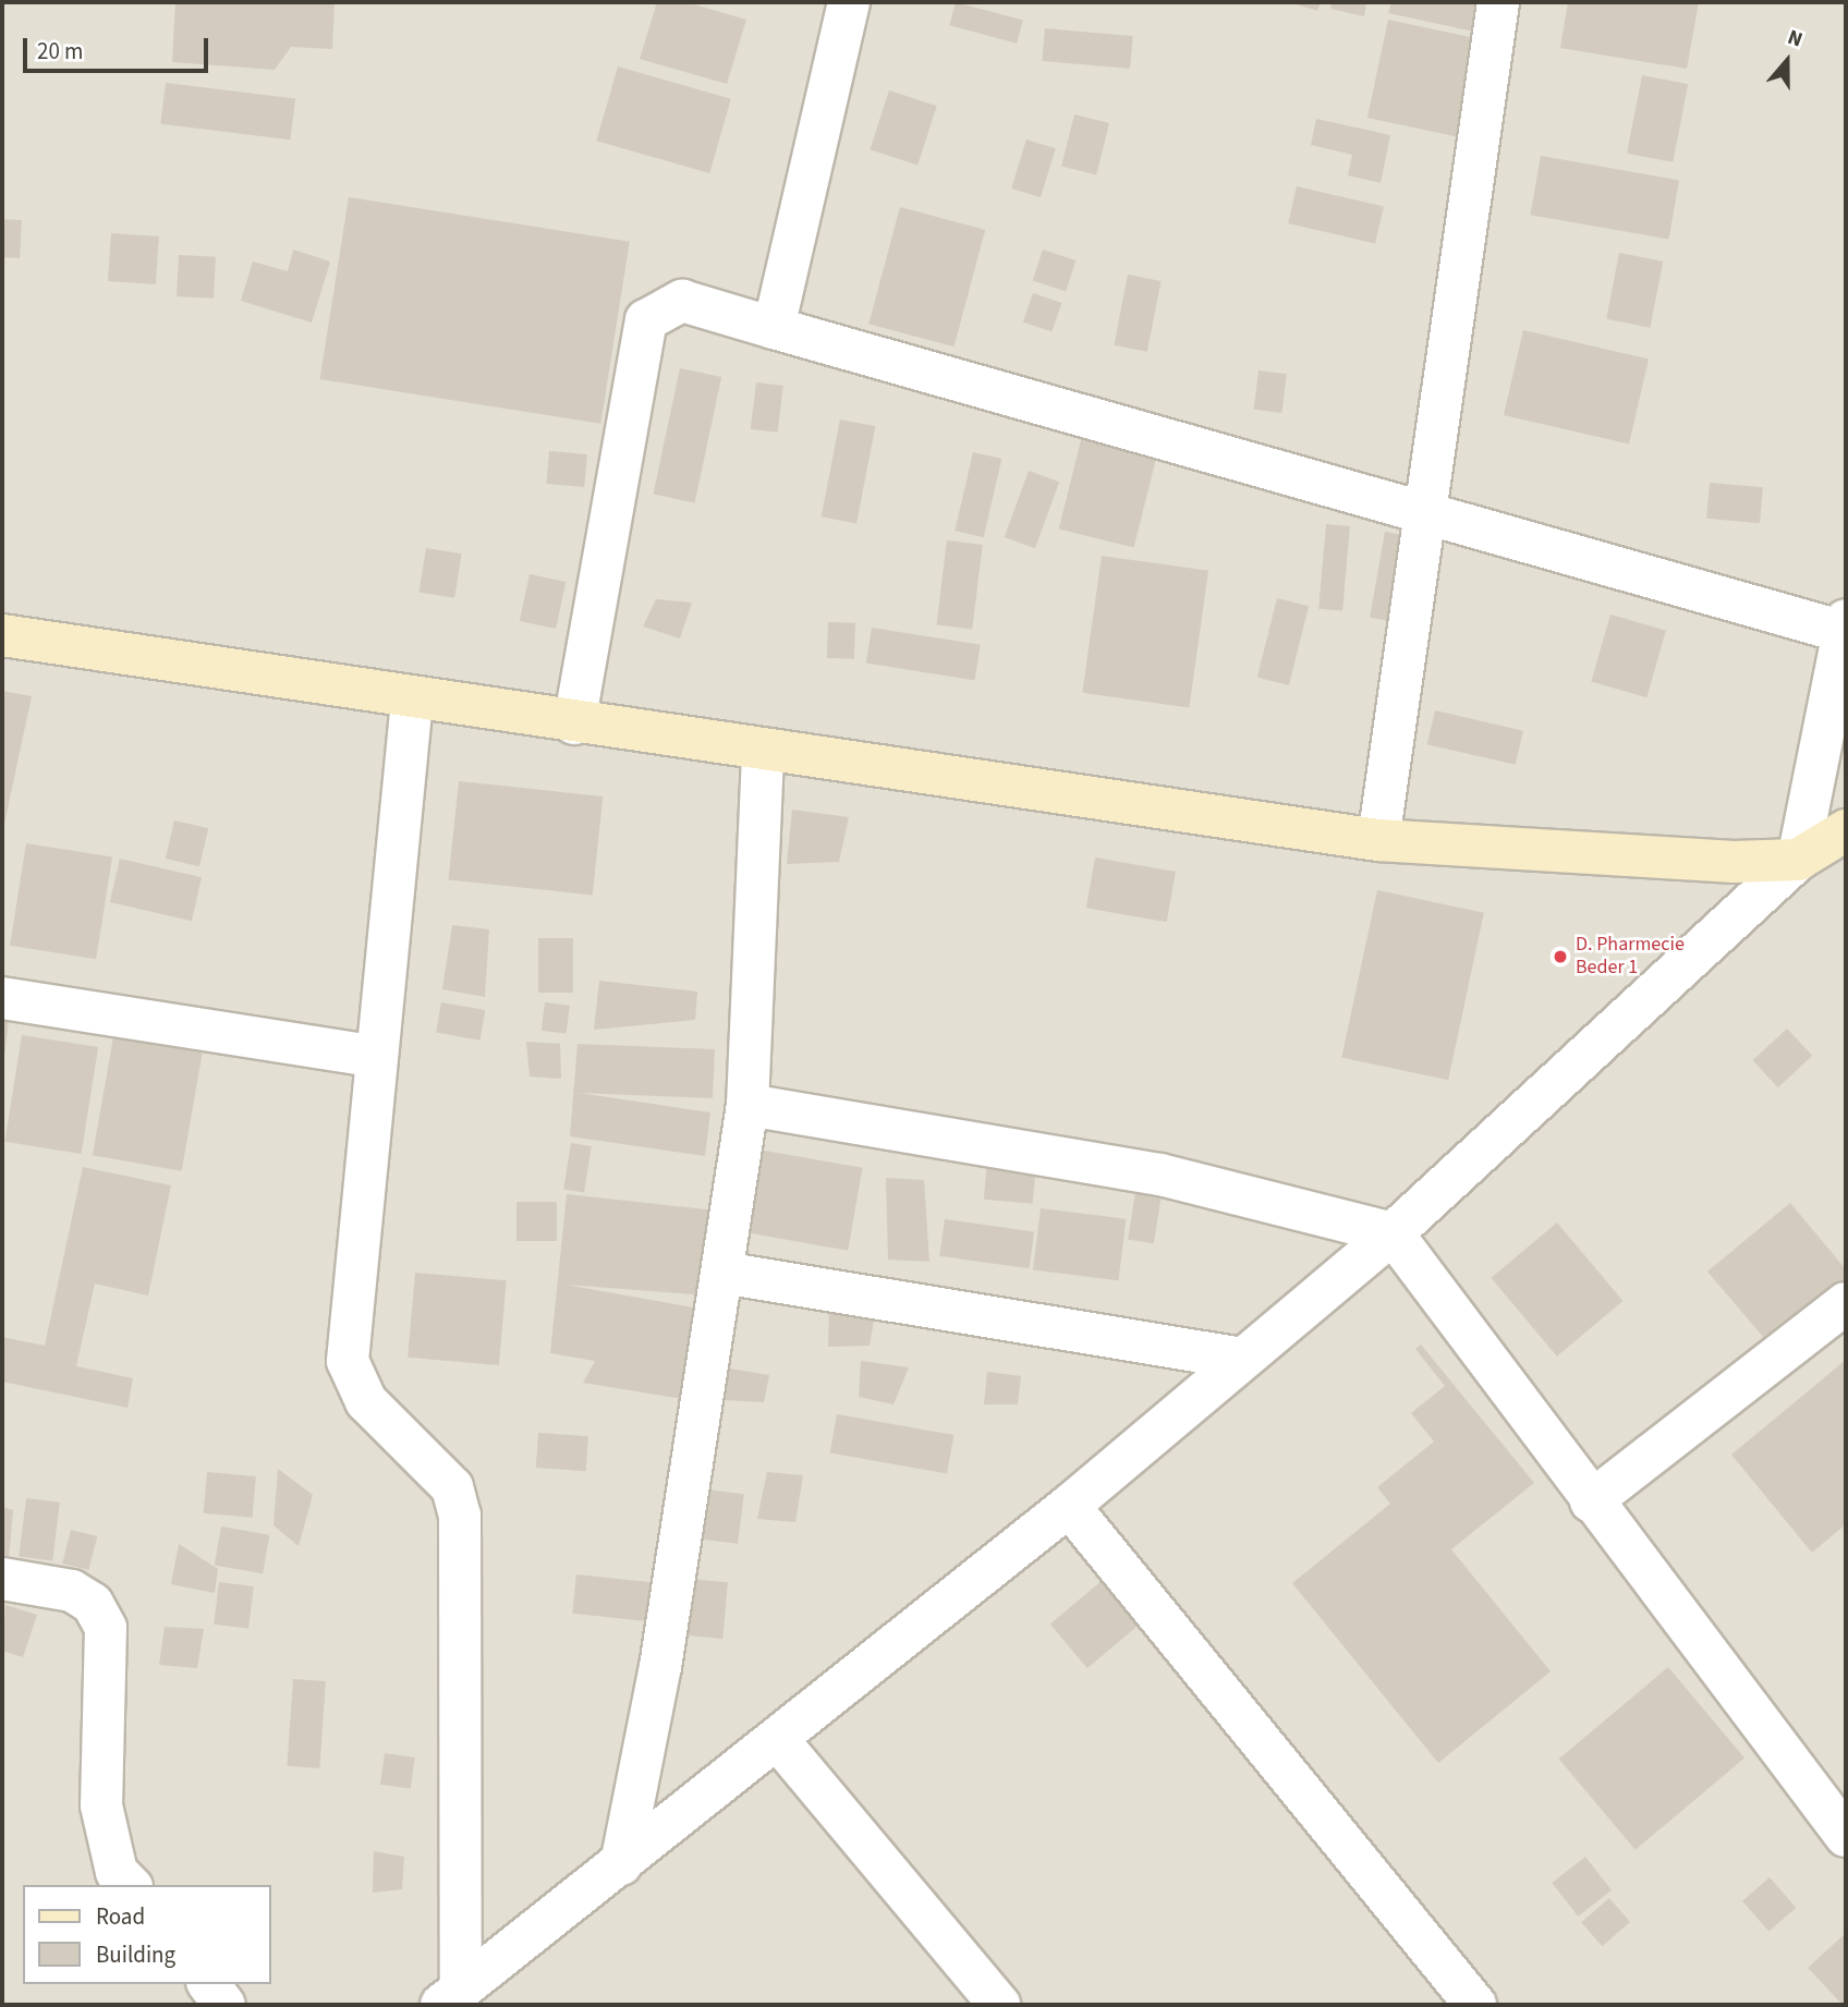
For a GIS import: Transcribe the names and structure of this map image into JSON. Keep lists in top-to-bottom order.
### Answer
{
  "places": ["D. Pharmecie Beder 1"],
  "legend": ["Road", "Building"],
  "scale_bar": "20 m",
  "north": "top"
}
